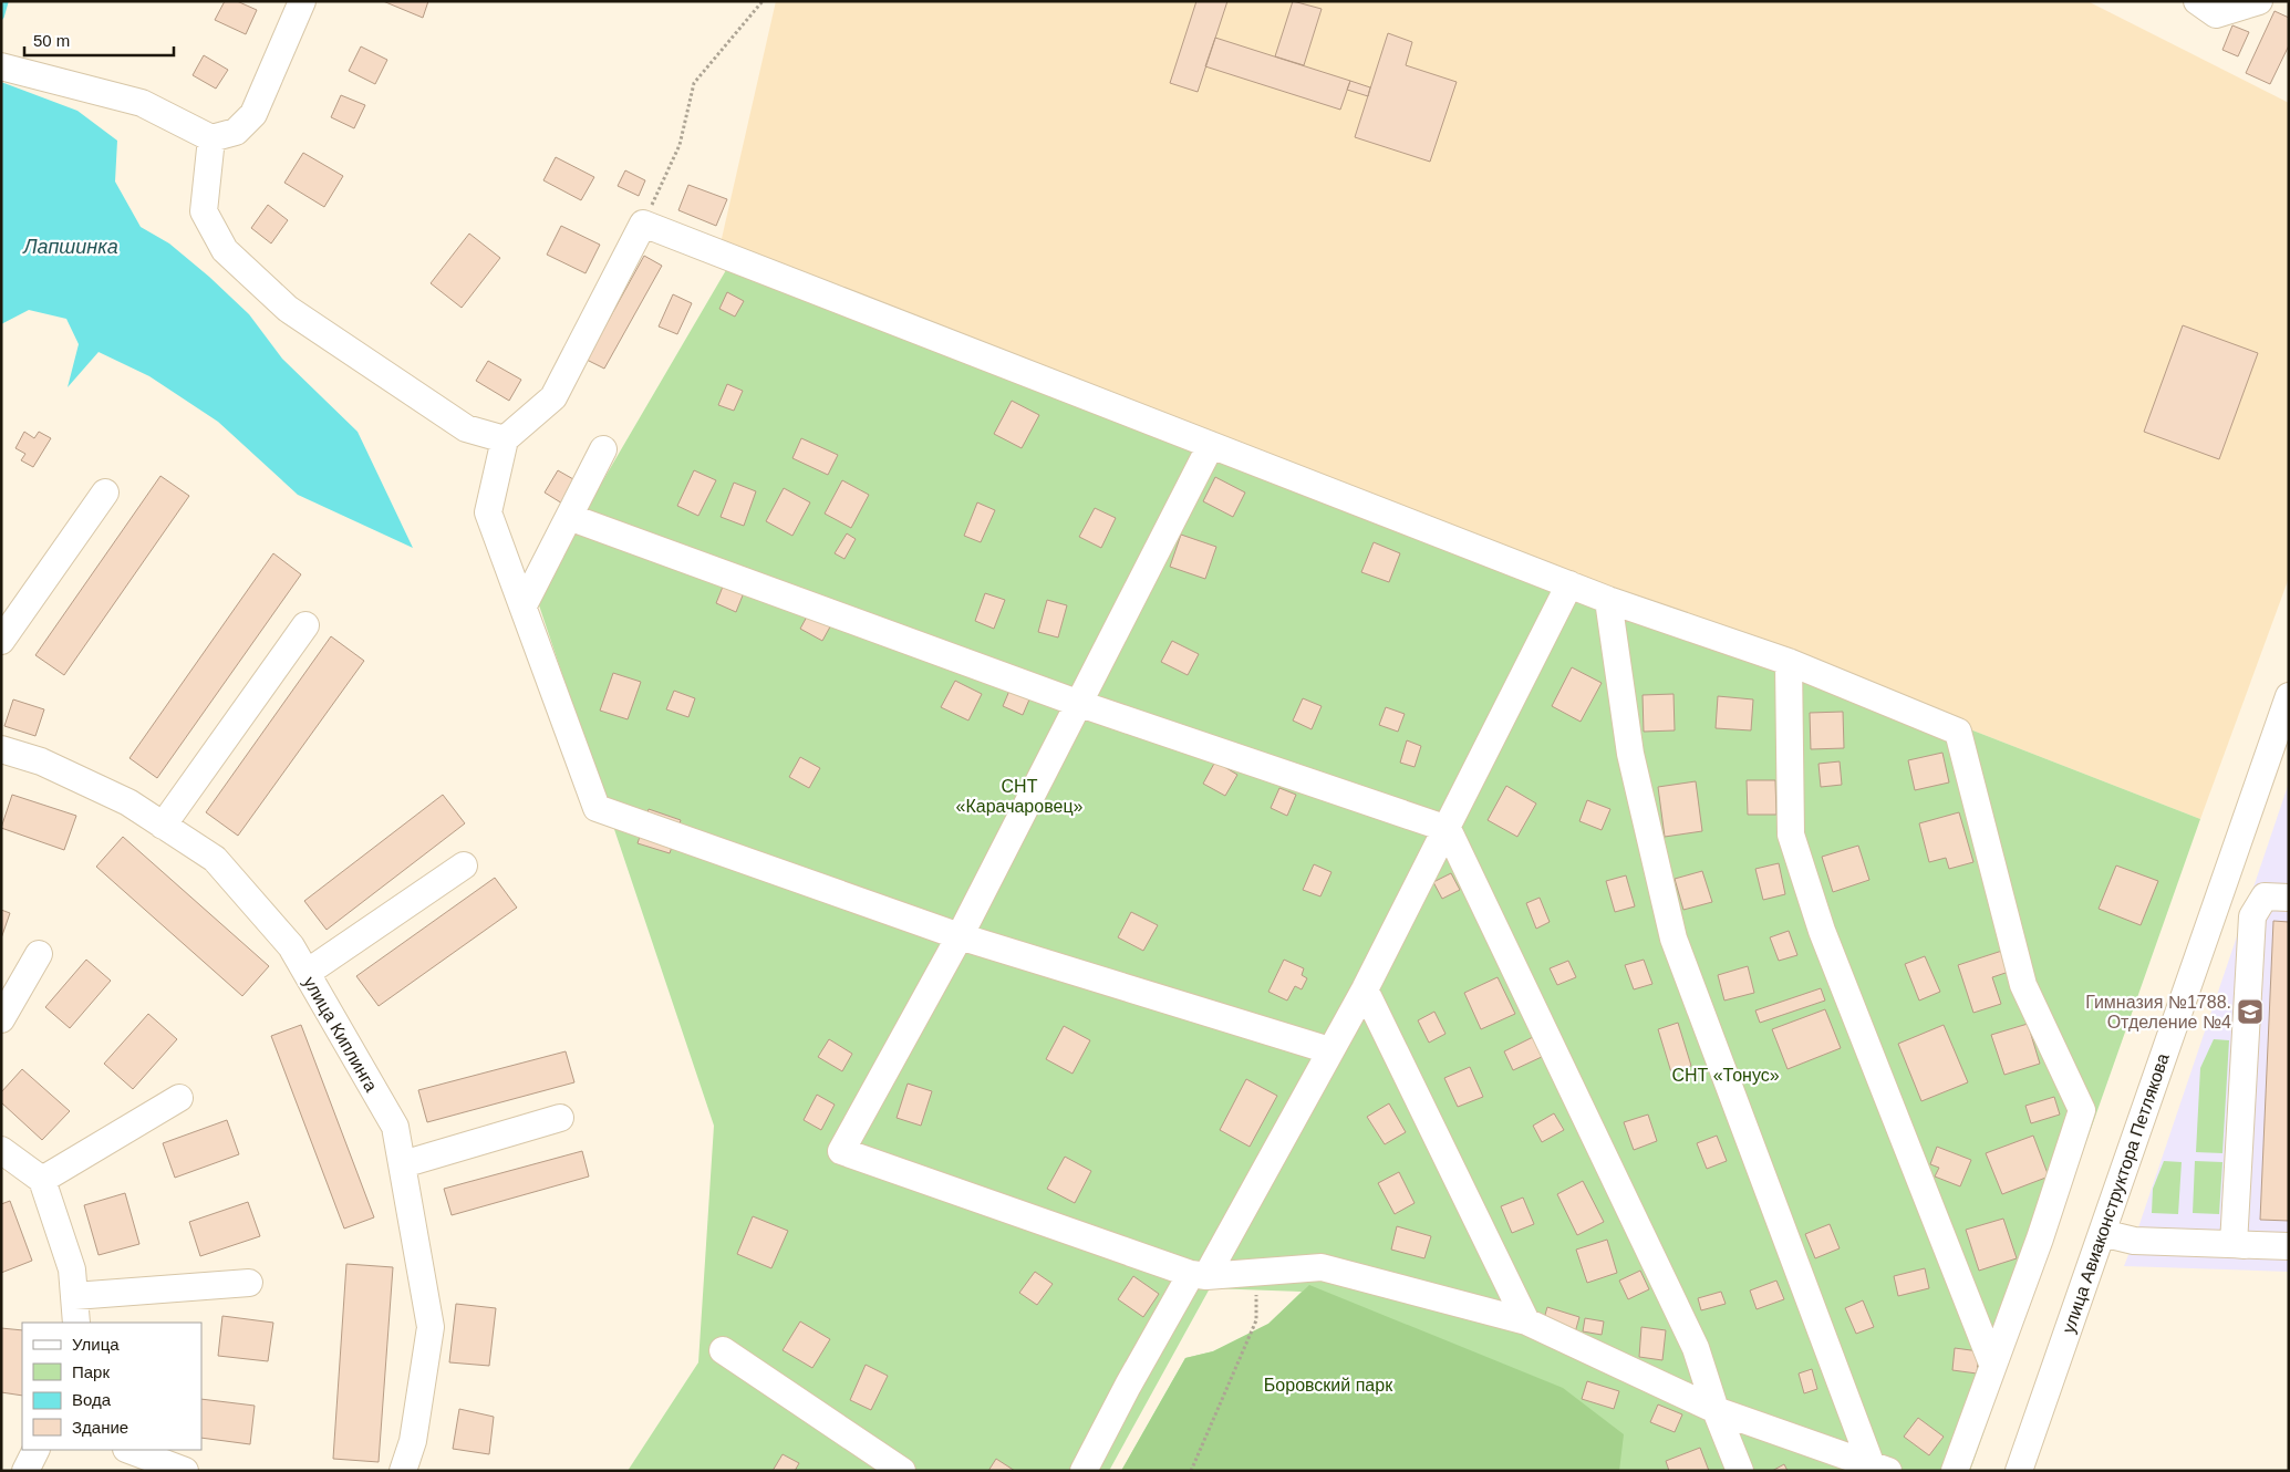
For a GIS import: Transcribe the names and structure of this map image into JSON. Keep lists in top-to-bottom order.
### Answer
{
  "streets": {
    "street": ["улица Киплинга", "улица Авиаконструктора Петлякова"]
  },
  "water": ["Лапшинка"],
  "parks": ["СНТ «Карачаровец»", "СНТ «Тонус»", "Боровский парк"],
  "places": {
    "school or university": ["Гимназия №1788. Отделение №4"]
  },
  "legend": [
    "Улица",
    "Парк",
    "Вода",
    "Здание"
  ],
  "scale_bar": "50 m"
}
